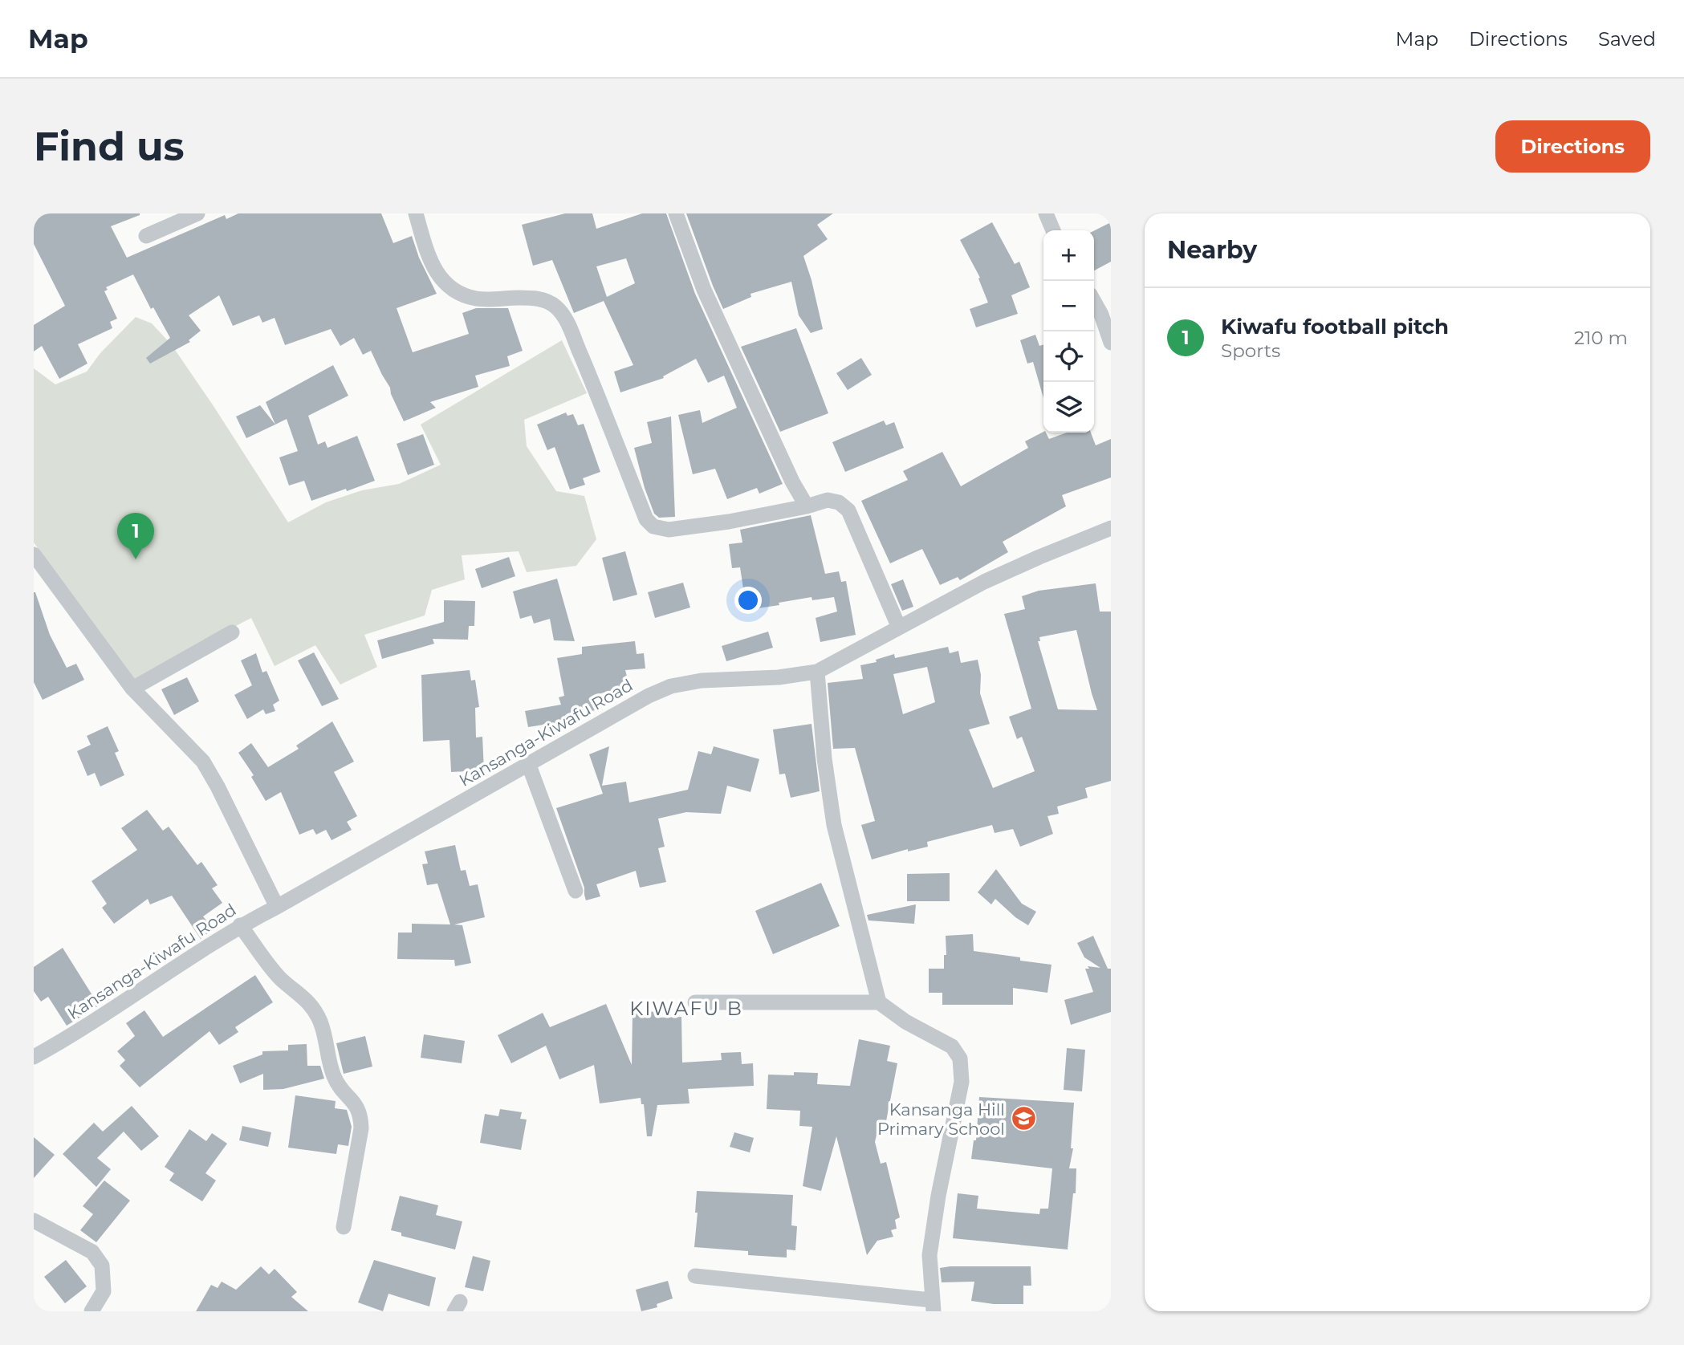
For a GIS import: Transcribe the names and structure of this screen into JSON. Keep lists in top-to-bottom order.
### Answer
{
  "streets": {
    "street": ["Kansanga-Kiwafu Road"]
  },
  "districts": ["KIWAFU B"],
  "places": {
    "school or university": ["Kansanga Hill Primary School"]
  },
  "page": {
    "header": "Map",
    "nav": ["Map", "Directions", "Saved"],
    "buttons": "Directions",
    "title": "Find us",
    "heading": "Nearby",
    "map_buttons": ["+", "−"],
    "list": [
      {
        "mark": "1",
        "name": "Kiwafu football pitch",
        "note": "Sports",
        "value": "210 m"
      }
    ],
    "pins": "1"
  }
}
